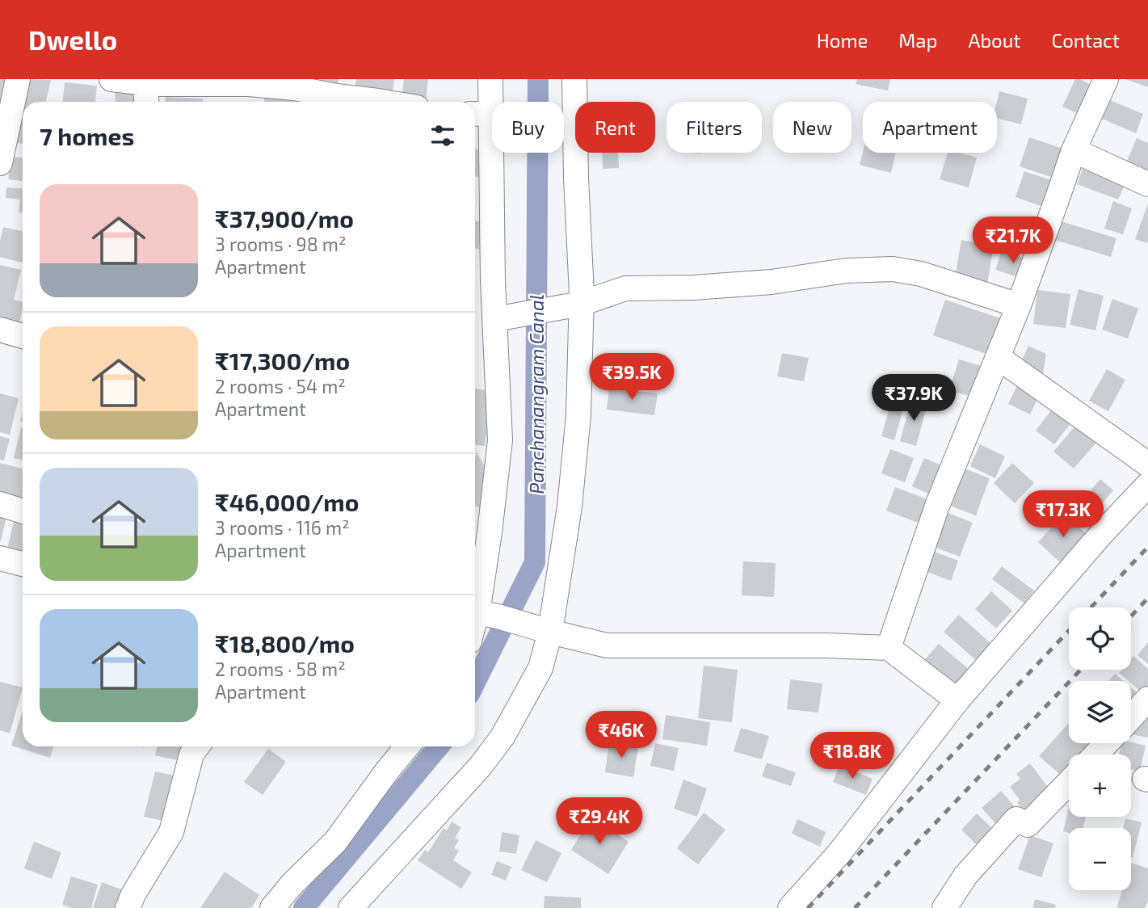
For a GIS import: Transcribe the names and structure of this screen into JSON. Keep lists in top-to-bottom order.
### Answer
{
  "water": ["Panchanangram Canal"],
  "page": {
    "header": "Dwello",
    "nav": [
      "Home",
      "Map",
      "About",
      "Contact"
    ],
    "chip": [
      "Buy",
      "Rent",
      "Filters",
      "New",
      "Apartment"
    ],
    "heading": "7 homes",
    "list": [
      {
        "name": "₹37,900/mo",
        "note": "3 rooms · 98 m² · Apartment"
      },
      {
        "name": "₹17,300/mo",
        "note": "2 rooms · 54 m² · Apartment"
      },
      {
        "name": "₹46,000/mo",
        "note": "3 rooms · 116 m² · Apartment"
      },
      {
        "name": "₹18,800/mo",
        "note": "2 rooms · 58 m² · Apartment"
      }
    ],
    "price": [
      "₹21.7K",
      "₹39.5K",
      "₹37.9K",
      "₹17.3K",
      "₹46K",
      "₹18.8K",
      "₹29.4K"
    ],
    "map_buttons": ["+", "−"]
  }
}
